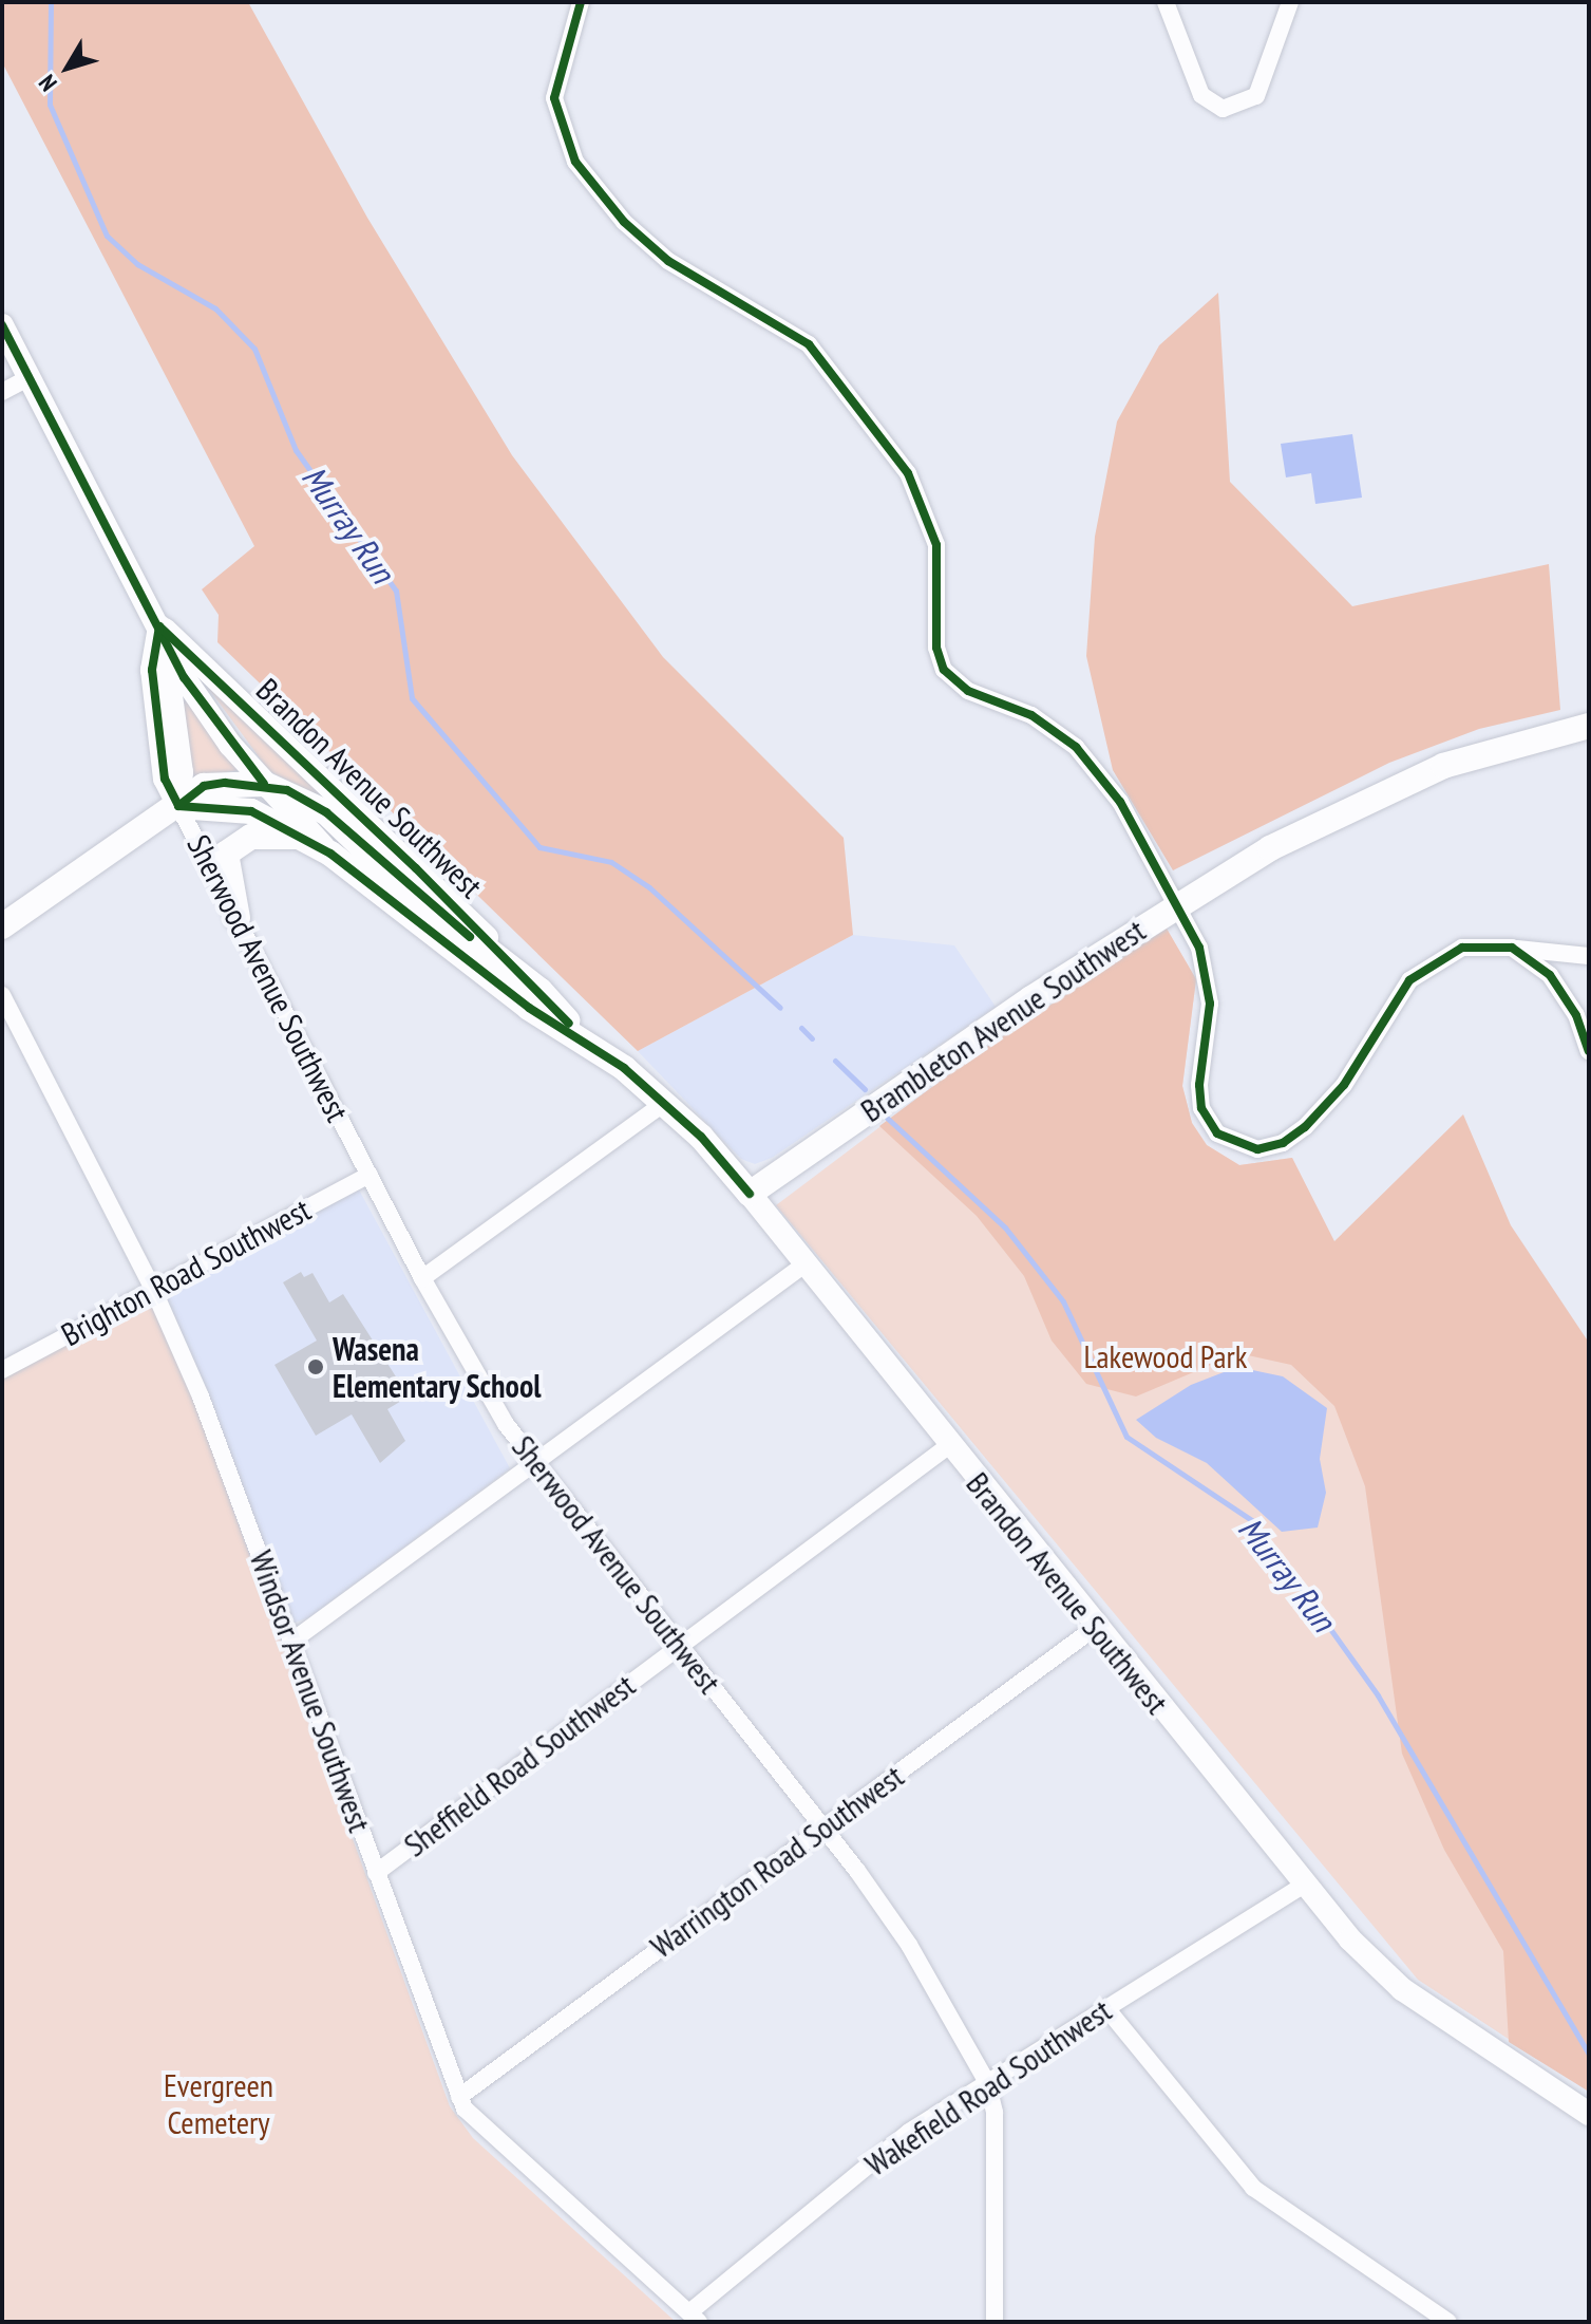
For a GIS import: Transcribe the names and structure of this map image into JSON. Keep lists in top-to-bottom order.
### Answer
{
  "streets": {
    "main road": ["Brandon Avenue Southwest", "Sherwood Avenue Southwest", "Brambleton Avenue Southwest"],
    "street": [
      "Brighton Road Southwest",
      "Windsor Avenue Southwest",
      "Sheffield Road Southwest",
      "Warrington Road Southwest",
      "Wakefield Road Southwest"
    ]
  },
  "crossings": [
    ["Brandon Avenue Southwest", "Sherwood Avenue Southwest"],
    ["Brandon Avenue Southwest", "Brambleton Avenue Southwest"],
    ["Brandon Avenue Southwest", "Sheffield Road Southwest"],
    ["Brandon Avenue Southwest", "Warrington Road Southwest"],
    ["Brandon Avenue Southwest", "Wakefield Road Southwest"],
    ["Sherwood Avenue Southwest", "Brighton Road Southwest"],
    ["Sherwood Avenue Southwest", "Sheffield Road Southwest"],
    ["Sherwood Avenue Southwest", "Warrington Road Southwest"],
    ["Sherwood Avenue Southwest", "Wakefield Road Southwest"],
    ["Brighton Road Southwest", "Windsor Avenue Southwest"],
    ["Windsor Avenue Southwest", "Sheffield Road Southwest"],
    ["Windsor Avenue Southwest", "Warrington Road Southwest"],
    ["Windsor Avenue Southwest", "Wakefield Road Southwest"]
  ],
  "water": ["Murray Run"],
  "parks": ["Lakewood Park", "Evergreen Cemetery"],
  "places": ["Wasena Elementary School"],
  "north": "bottom left"
}
